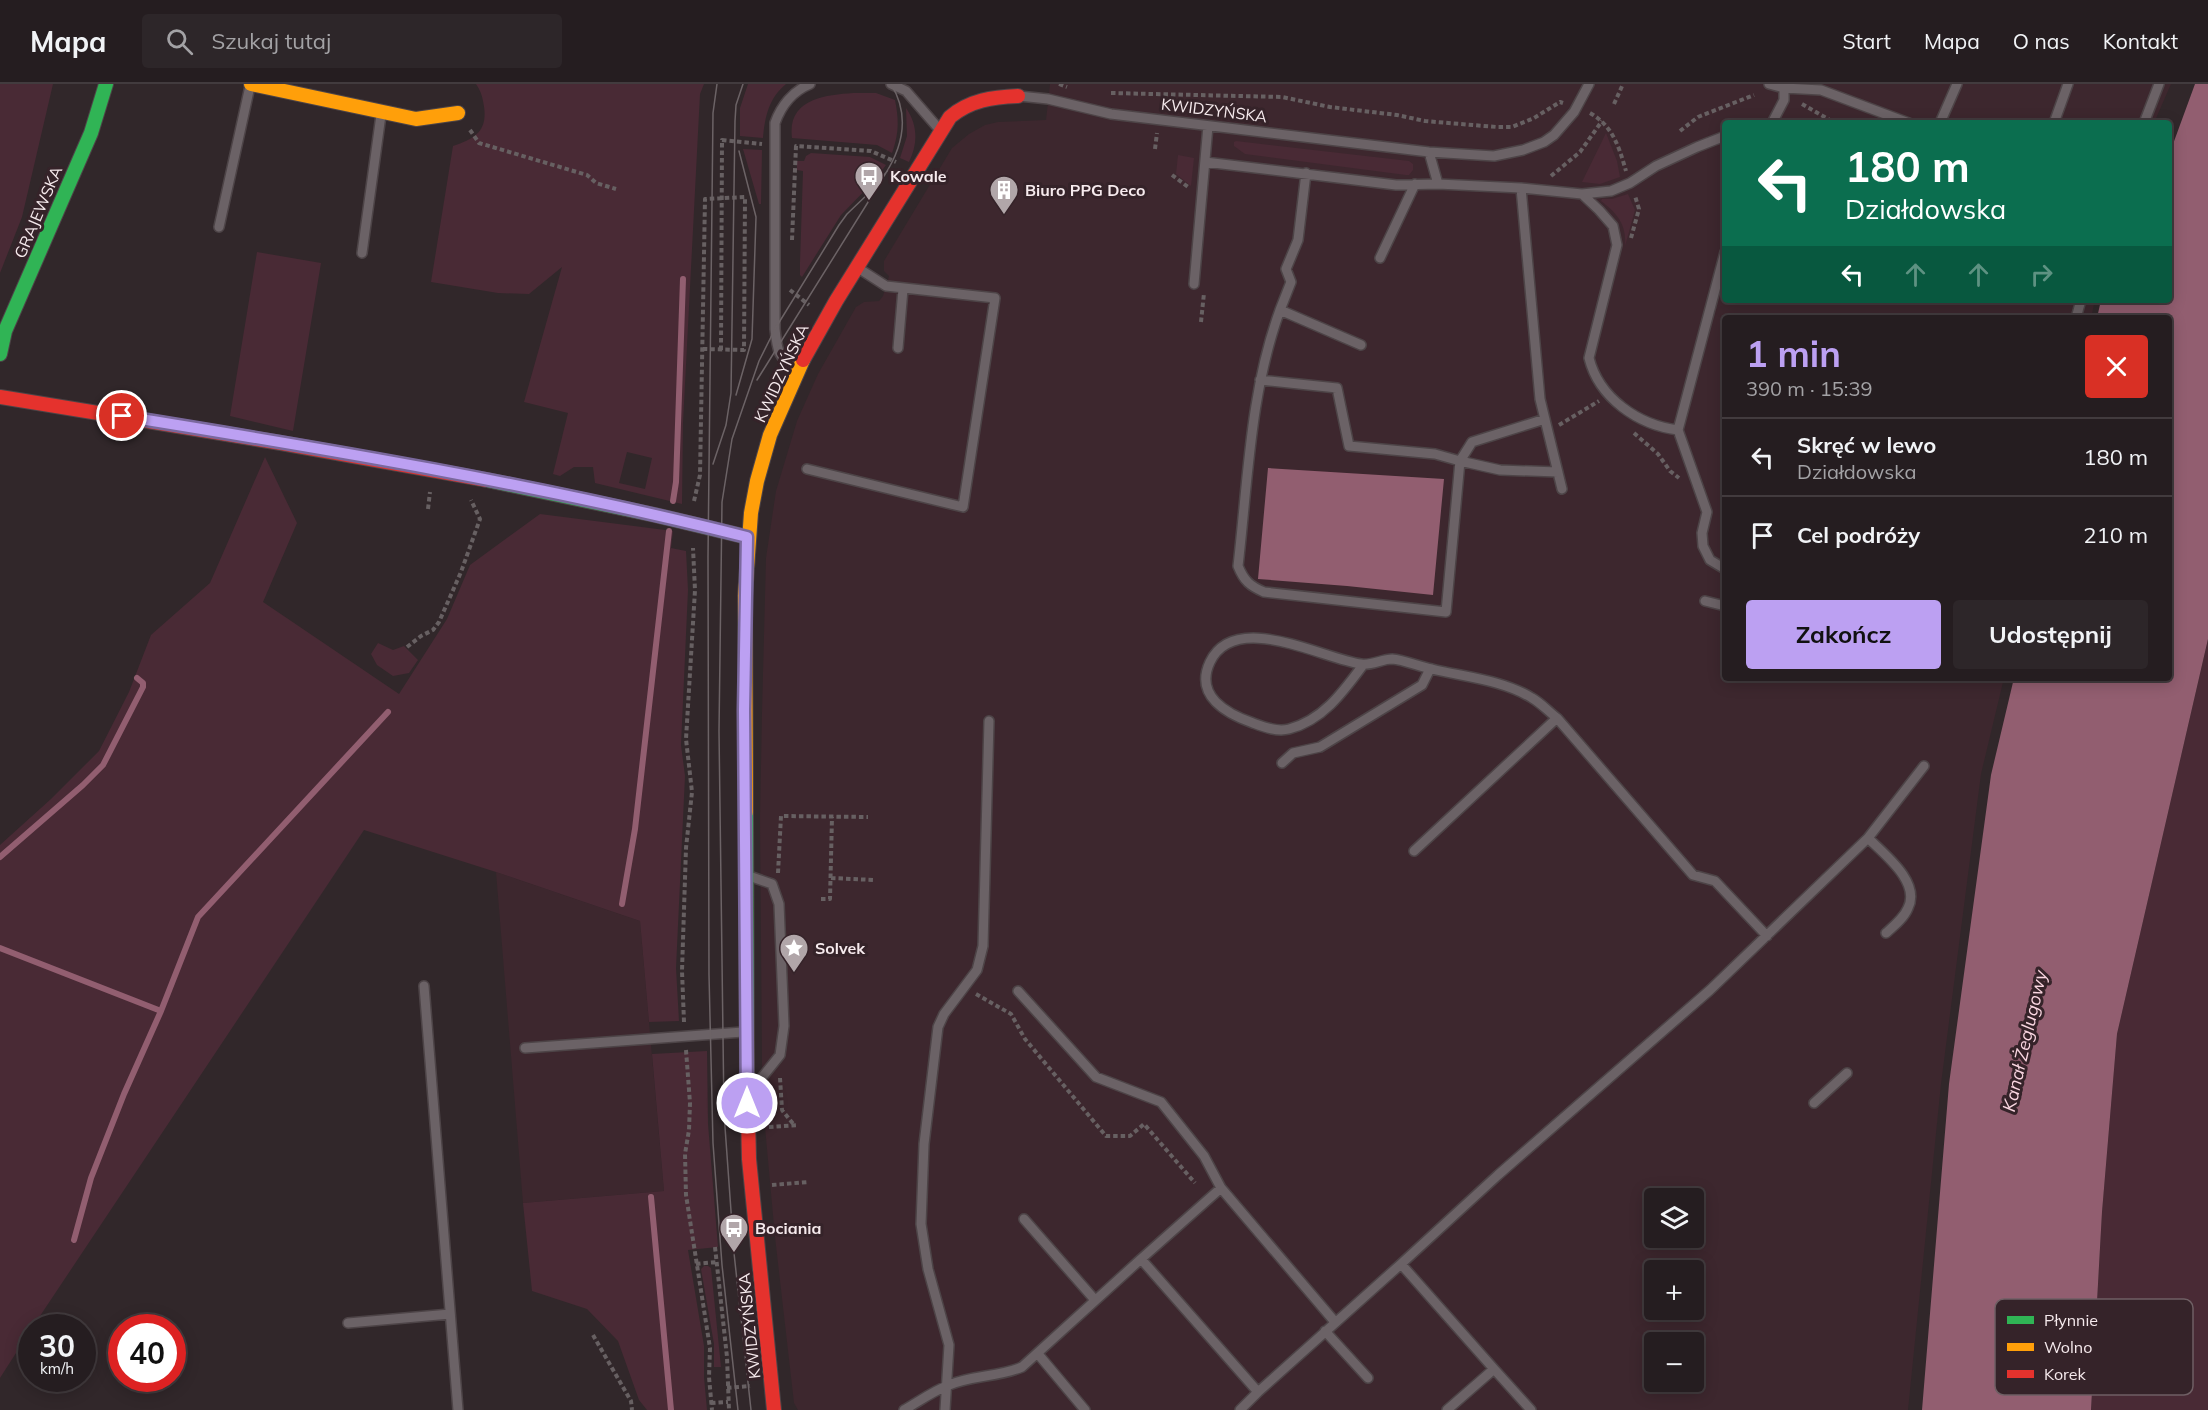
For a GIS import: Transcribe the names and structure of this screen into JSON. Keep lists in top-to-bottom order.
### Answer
{
  "streets": {
    "street": ["KWIDZYŃSKA", "GRAJEWSKA"]
  },
  "water": ["Kanał Żeglugowy"],
  "places": {
    "bus stop": ["Kowale", "Bociania"],
    "building": ["Biuro PPG Deco"],
    "place": ["Solvek"]
  },
  "legend": ["Płynnie", "Wolno", "Korek"],
  "page": {
    "header": "Mapa",
    "search": "Szukaj tutaj",
    "nav": [
      "Start",
      "Mapa",
      "O nas",
      "Kontakt"
    ],
    "turn": ["180 m", "Działdowska"],
    "heading": ["1 min", "390 m · 15:39"],
    "list": [
      {
        "name": "Skręć w lewo",
        "note": "Działdowska",
        "value": "180 m"
      },
      {
        "name": "Cel podróży",
        "value": "210 m"
      }
    ],
    "buttons": ["Zakończ", "Udostępnij"],
    "map_buttons": ["+", "−"],
    "speed": "30 km/h",
    "limit": "40"
  }
}
